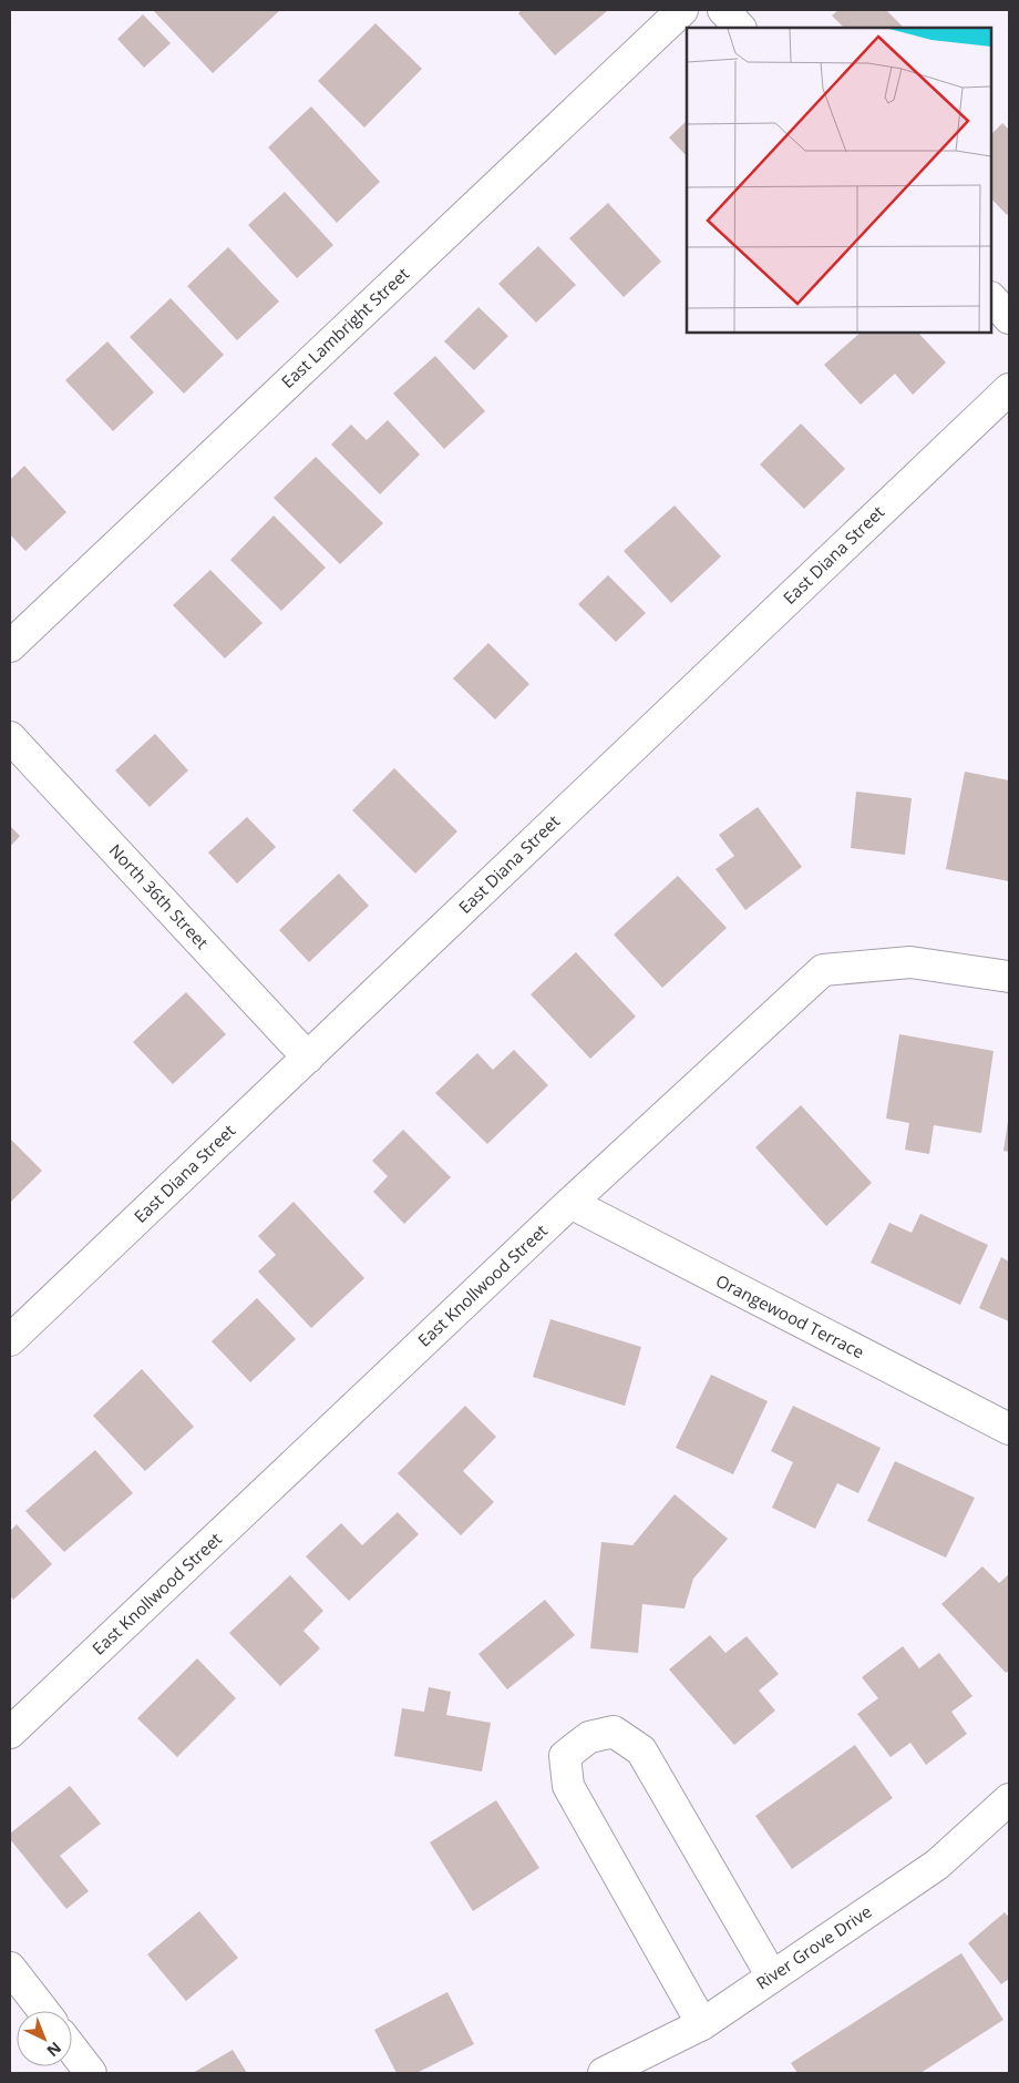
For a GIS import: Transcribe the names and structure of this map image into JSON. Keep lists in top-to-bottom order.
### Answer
{
  "streets": {
    "street": [
      "East Lambright Street",
      "East Diana Street",
      "North 36th Street",
      "East Knollwood Street",
      "Orangewood Terrace",
      "River Grove Drive"
    ]
  },
  "crossings": [
    ["East Diana Street", "North 36th Street"],
    ["East Knollwood Street", "Orangewood Terrace"]
  ],
  "north": "bottom right"
}
